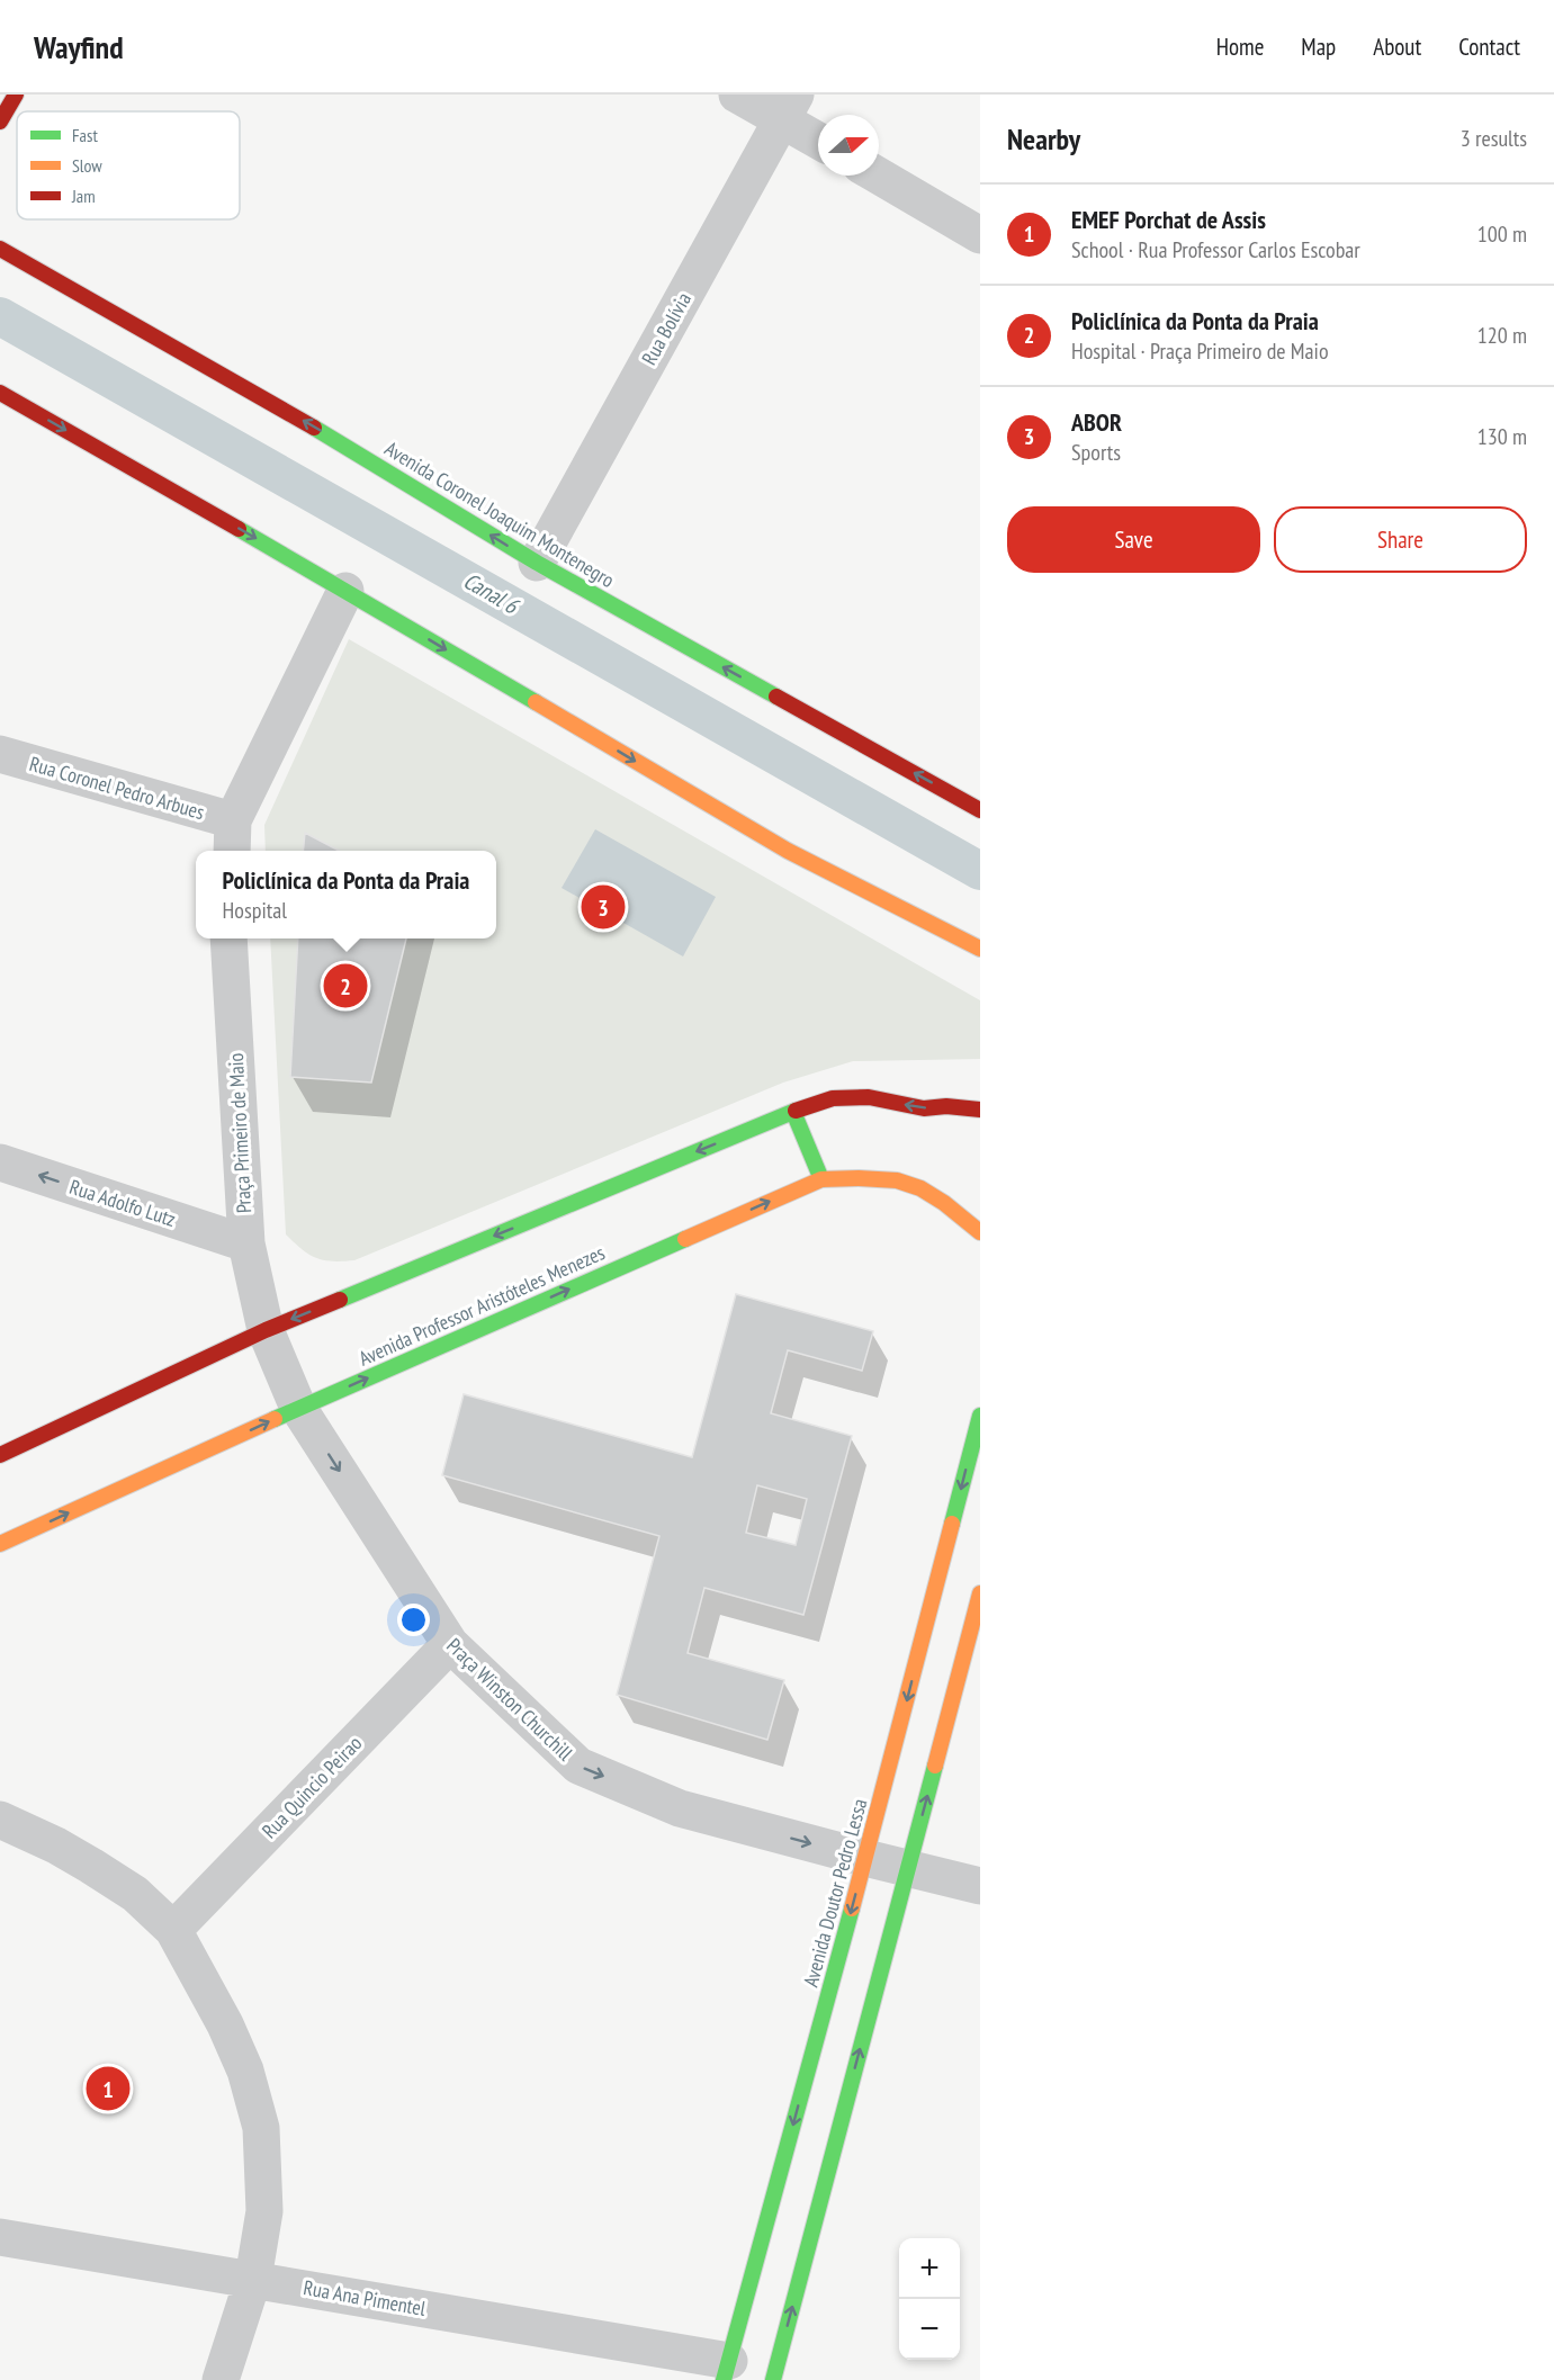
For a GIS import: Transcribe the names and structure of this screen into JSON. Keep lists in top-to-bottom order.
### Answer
{
  "streets": {
    "main road": ["Avenida Coronel Joaquim Montenegro", "Avenida Professor Aristóteles Menezes", "Avenida Doutor Pedro Lessa"],
    "street": [
      "Rua Bolívia",
      "Rua Coronel Pedro Arbues",
      "Praça Primeiro de Maio",
      "Rua Adolfo Lutz",
      "Praça Winston Churchill",
      "Rua Quincio Peirao",
      "Rua Ana Pimentel"
    ]
  },
  "crossings": [
    ["Rua Bolívia", "Avenida Coronel Joaquim Montenegro"],
    ["Praça Primeiro de Maio", "Rua Adolfo Lutz"],
    ["Praça Primeiro de Maio", "Avenida Professor Aristóteles Menezes"],
    ["Praça Primeiro de Maio", "Praça Winston Churchill"],
    ["Avenida Professor Aristóteles Menezes", "Praça Winston Churchill"],
    ["Praça Winston Churchill", "Rua Quincio Peirao"],
    ["Praça Winston Churchill", "Avenida Doutor Pedro Lessa"],
    ["Avenida Doutor Pedro Lessa", "Rua Ana Pimentel"]
  ],
  "one_way": ["Rua Adolfo Lutz", "Praça Winston Churchill"],
  "water": ["Canal 6"],
  "legend": ["Fast", "Slow", "Jam"],
  "north": "right",
  "page": {
    "header": "Wayfind",
    "nav": [
      "Home",
      "Map",
      "About",
      "Contact"
    ],
    "heading": ["Nearby", "3 results"],
    "list": [
      {
        "mark": "1",
        "name": "EMEF Porchat de Assis",
        "note": "School · Rua Professor Carlos Escobar",
        "value": "100 m"
      },
      {
        "mark": "2",
        "name": "Policlínica da Ponta da Praia",
        "note": "Hospital · Praça Primeiro de Maio",
        "value": "120 m"
      },
      {
        "mark": "3",
        "name": "ABOR",
        "note": "Sports",
        "value": "130 m"
      }
    ],
    "buttons": ["Save", "Share"],
    "popup": ["Policlínica da Ponta da Praia", "Hospital"],
    "pins": ["3", "2", "1"],
    "map_buttons": ["+", "−"]
  }
}
